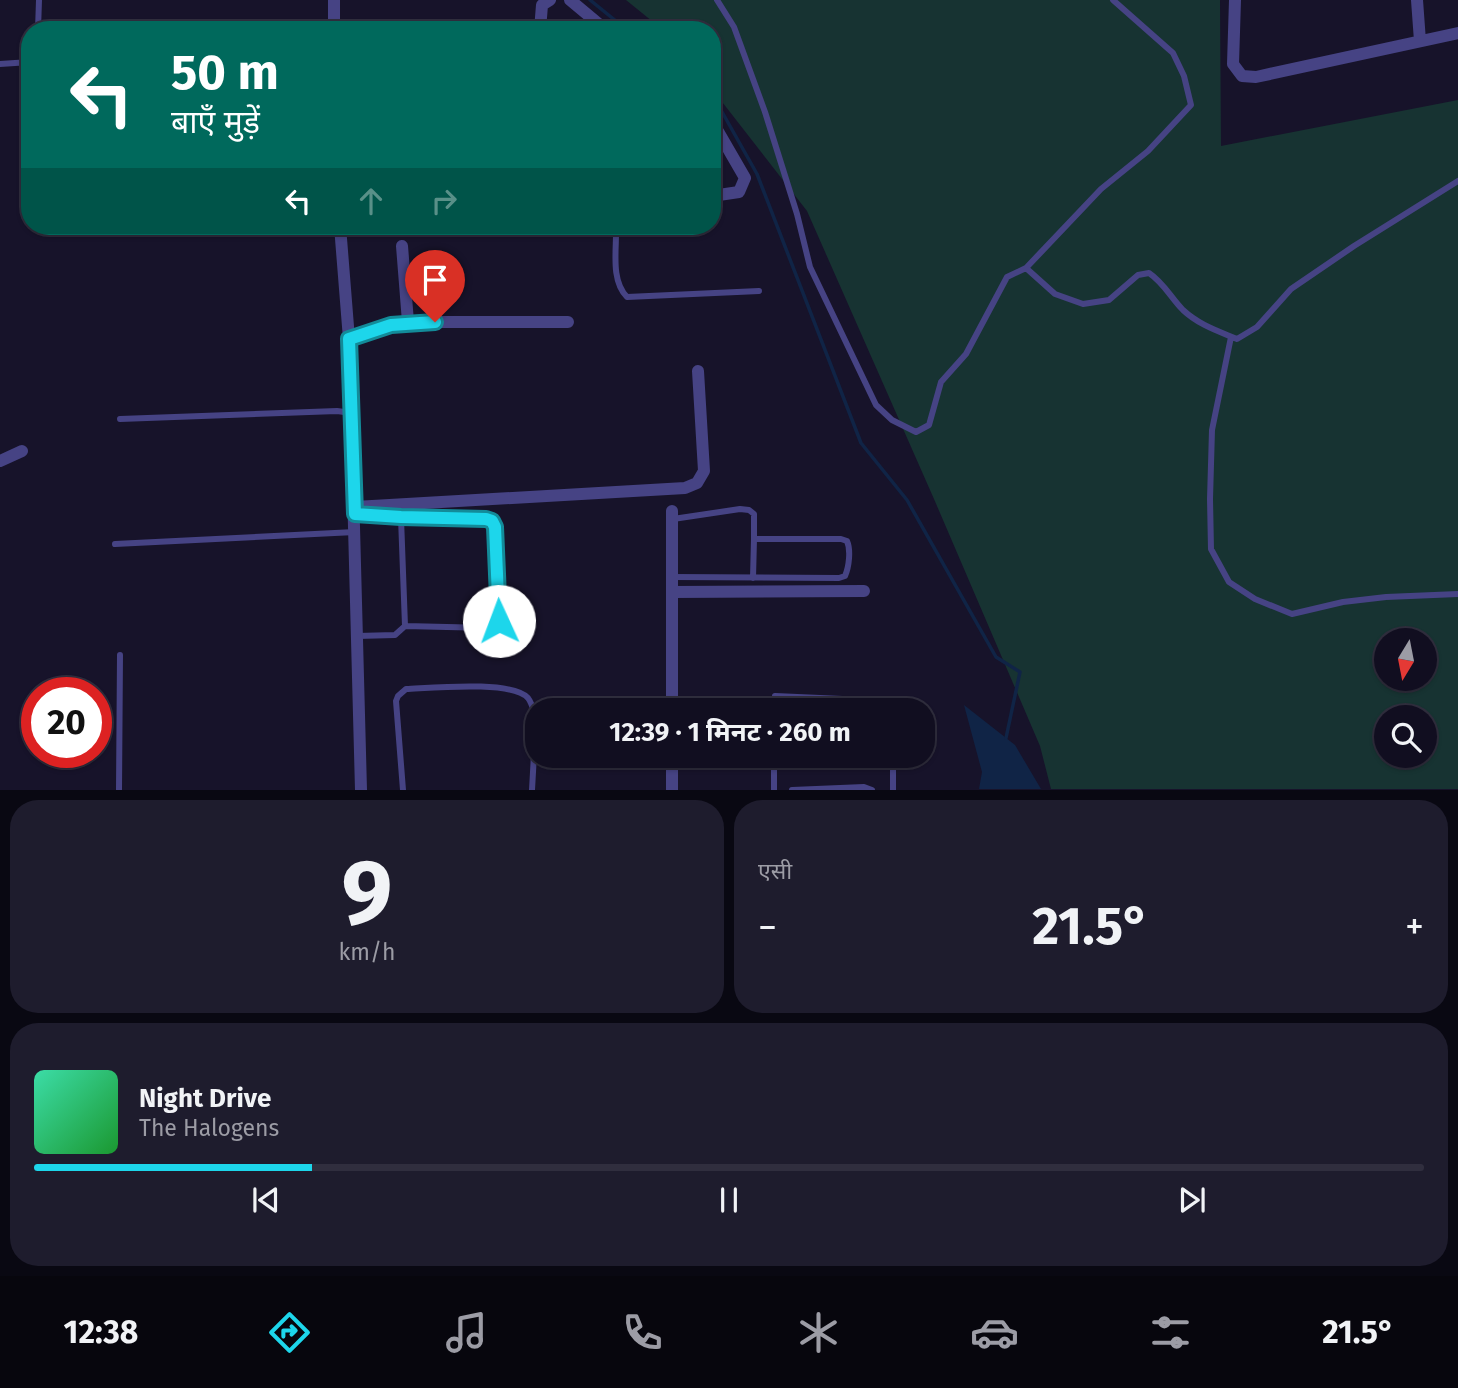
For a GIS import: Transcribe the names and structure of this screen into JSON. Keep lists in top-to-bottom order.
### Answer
{
  "north": "bottom",
  "page": {
    "turn": ["50 m", "बाएँ मुड़ें"],
    "limit": "20",
    "trip": "12:39 · 1 मिनट · 260 m",
    "tile": [
      ["9", "km/h"],
      "एसी"
    ],
    "heat": ["−", "21.5°", "+"],
    "song": ["Night Drive", "The Halogens"],
    "tabs": ["12:38", "21.5°"]
  }
}
